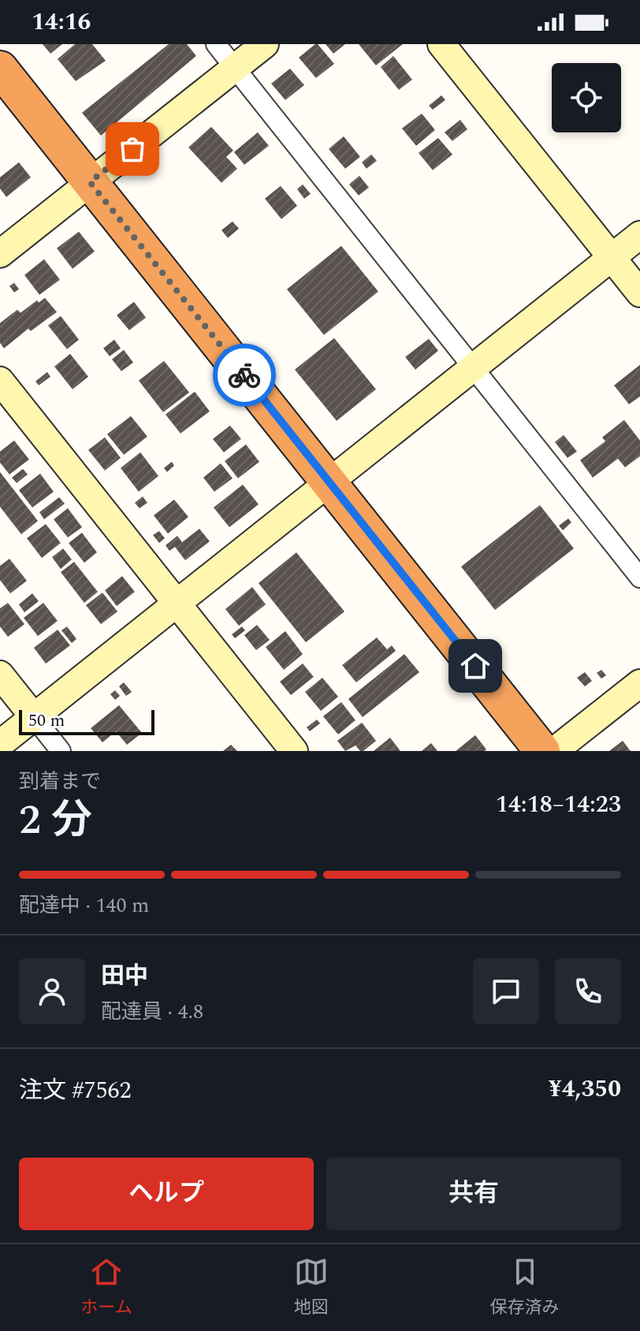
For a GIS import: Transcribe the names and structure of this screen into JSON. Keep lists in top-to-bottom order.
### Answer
{
  "scale_bar": "50 m",
  "page": {
    "status": "14:16",
    "scale": "50 m",
    "heading": ["2 分", "到着まで", "14:18–14:23"],
    "panel": [
      "田中",
      "配達員 · 4.8",
      "注文 #7562",
      "¥4,350"
    ],
    "bar": "配達中 · 140 m",
    "buttons": ["ヘルプ", "共有"],
    "tabs": ["ホーム", "地図", "保存済み"]
  }
}
